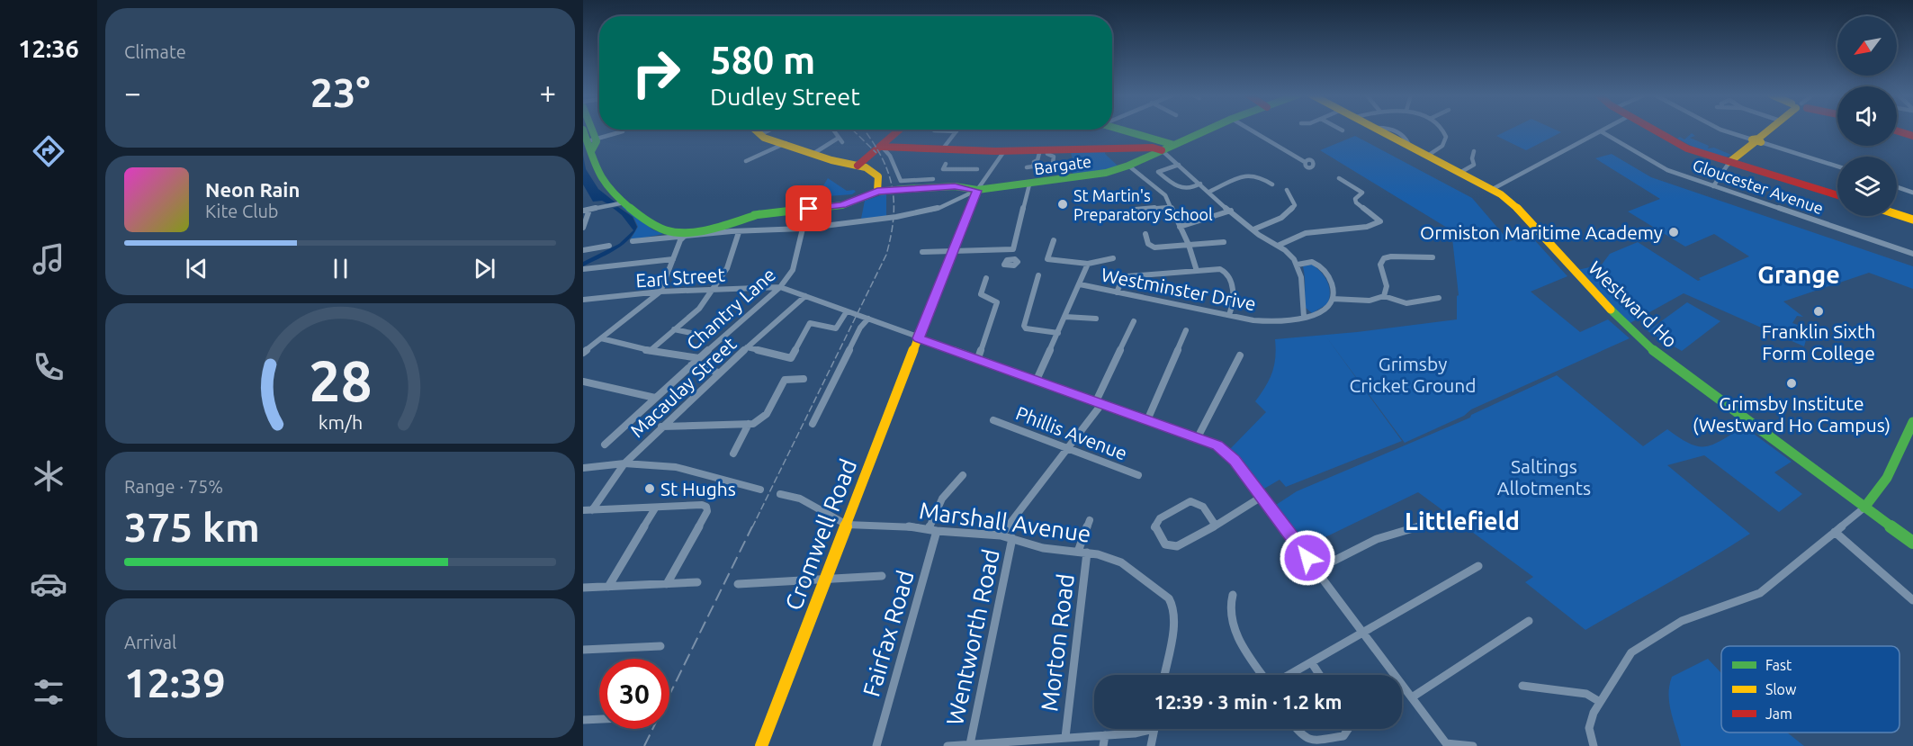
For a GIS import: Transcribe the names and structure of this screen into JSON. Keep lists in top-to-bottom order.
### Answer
{
  "streets": {
    "main road": ["Bargate", "Westward Ho", "Cromwell Road"],
    "street": [
      "Gloucester Avenue",
      "Earl Street",
      "Westminster Drive",
      "Chantry Lane",
      "Macaulay Street",
      "Phillis Avenue",
      "Marshall Avenue",
      "Fairfax Road",
      "Wentworth Road",
      "Morton Road"
    ]
  },
  "crossings": [
    ["Bargate", "Cromwell Road"],
    ["Earl Street", "Chantry Lane"],
    ["Marshall Avenue", "Cromwell Road"],
    ["Marshall Avenue", "Fairfax Road"],
    ["Marshall Avenue", "Wentworth Road"],
    ["Marshall Avenue", "Morton Road"]
  ],
  "districts": ["Grange", "Littlefield"],
  "parks": ["Grimsby Cricket Ground", "Saltings Allotments"],
  "places": [
    "St Martin's Preparatory School",
    "Ormiston Maritime Academy",
    "Franklin Sixth Form College",
    "Grimsby Institute (Westward Ho Campus)",
    "St Hughs"
  ],
  "legend": ["Fast", "Slow", "Jam"],
  "north": "bottom left",
  "page": {
    "tabs": "12:36",
    "tile": [
      "Climate",
      ["Range · 75%", "375 km"],
      ["Arrival", "12:39"]
    ],
    "turn": ["580 m", "Dudley Street"],
    "heat": ["−", "23°", "+"],
    "song": ["Neon Rain", "Kite Club"],
    "limit": "30",
    "trip": "12:39 · 3 min · 1.2 km",
    "gauge": ["28", "km/h"]
  }
}
